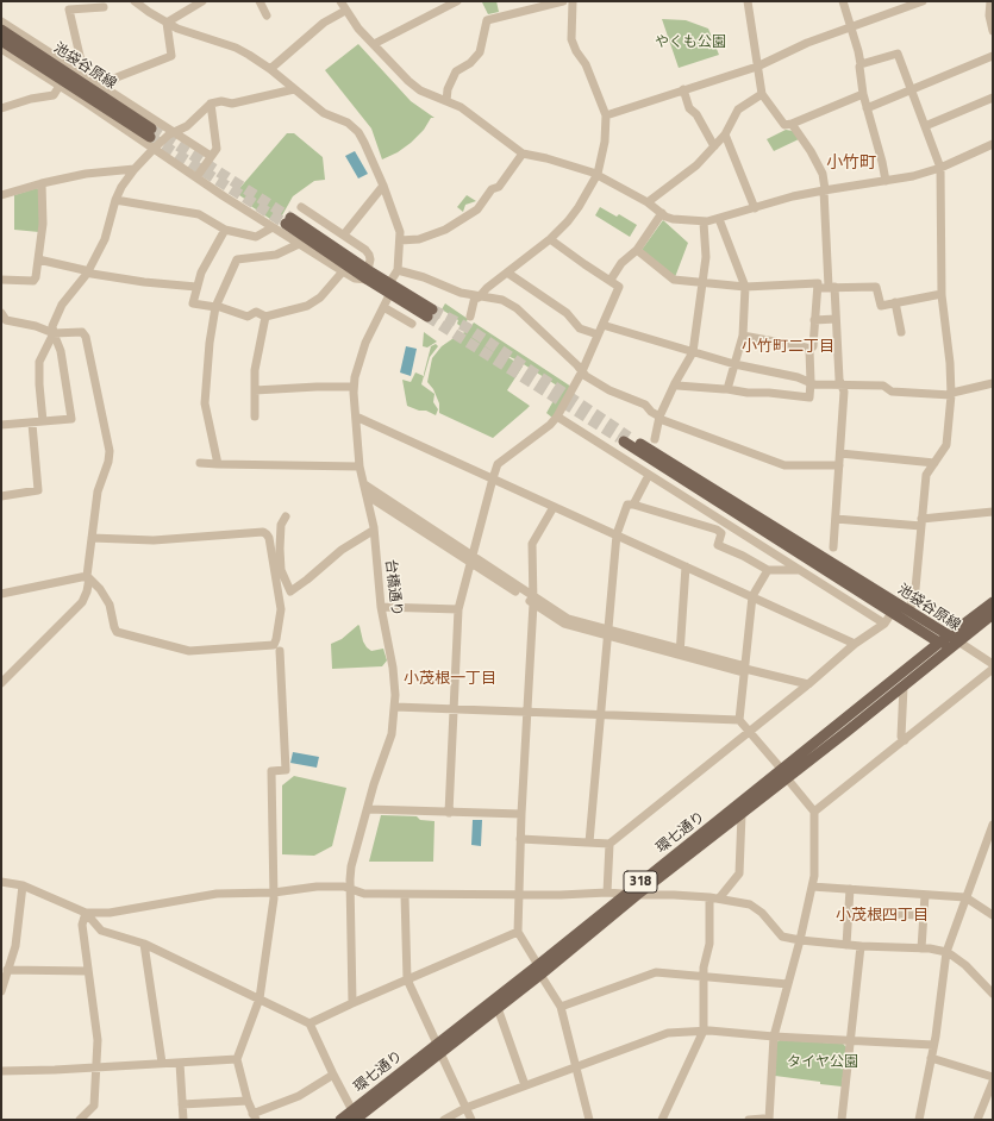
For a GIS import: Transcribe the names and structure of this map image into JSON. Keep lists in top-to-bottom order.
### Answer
{
  "streets": {
    "main road": ["池袋谷原線", "環七通り", "318"],
    "street": ["台橋通り"]
  },
  "crossings": [
    ["池袋谷原線", "環七通り"]
  ],
  "districts": [
    "小竹町",
    "小竹町二丁目",
    "小茂根一丁目",
    "小茂根四丁目"
  ],
  "parks": ["やくも公園", "タイヤ公園"]
}
